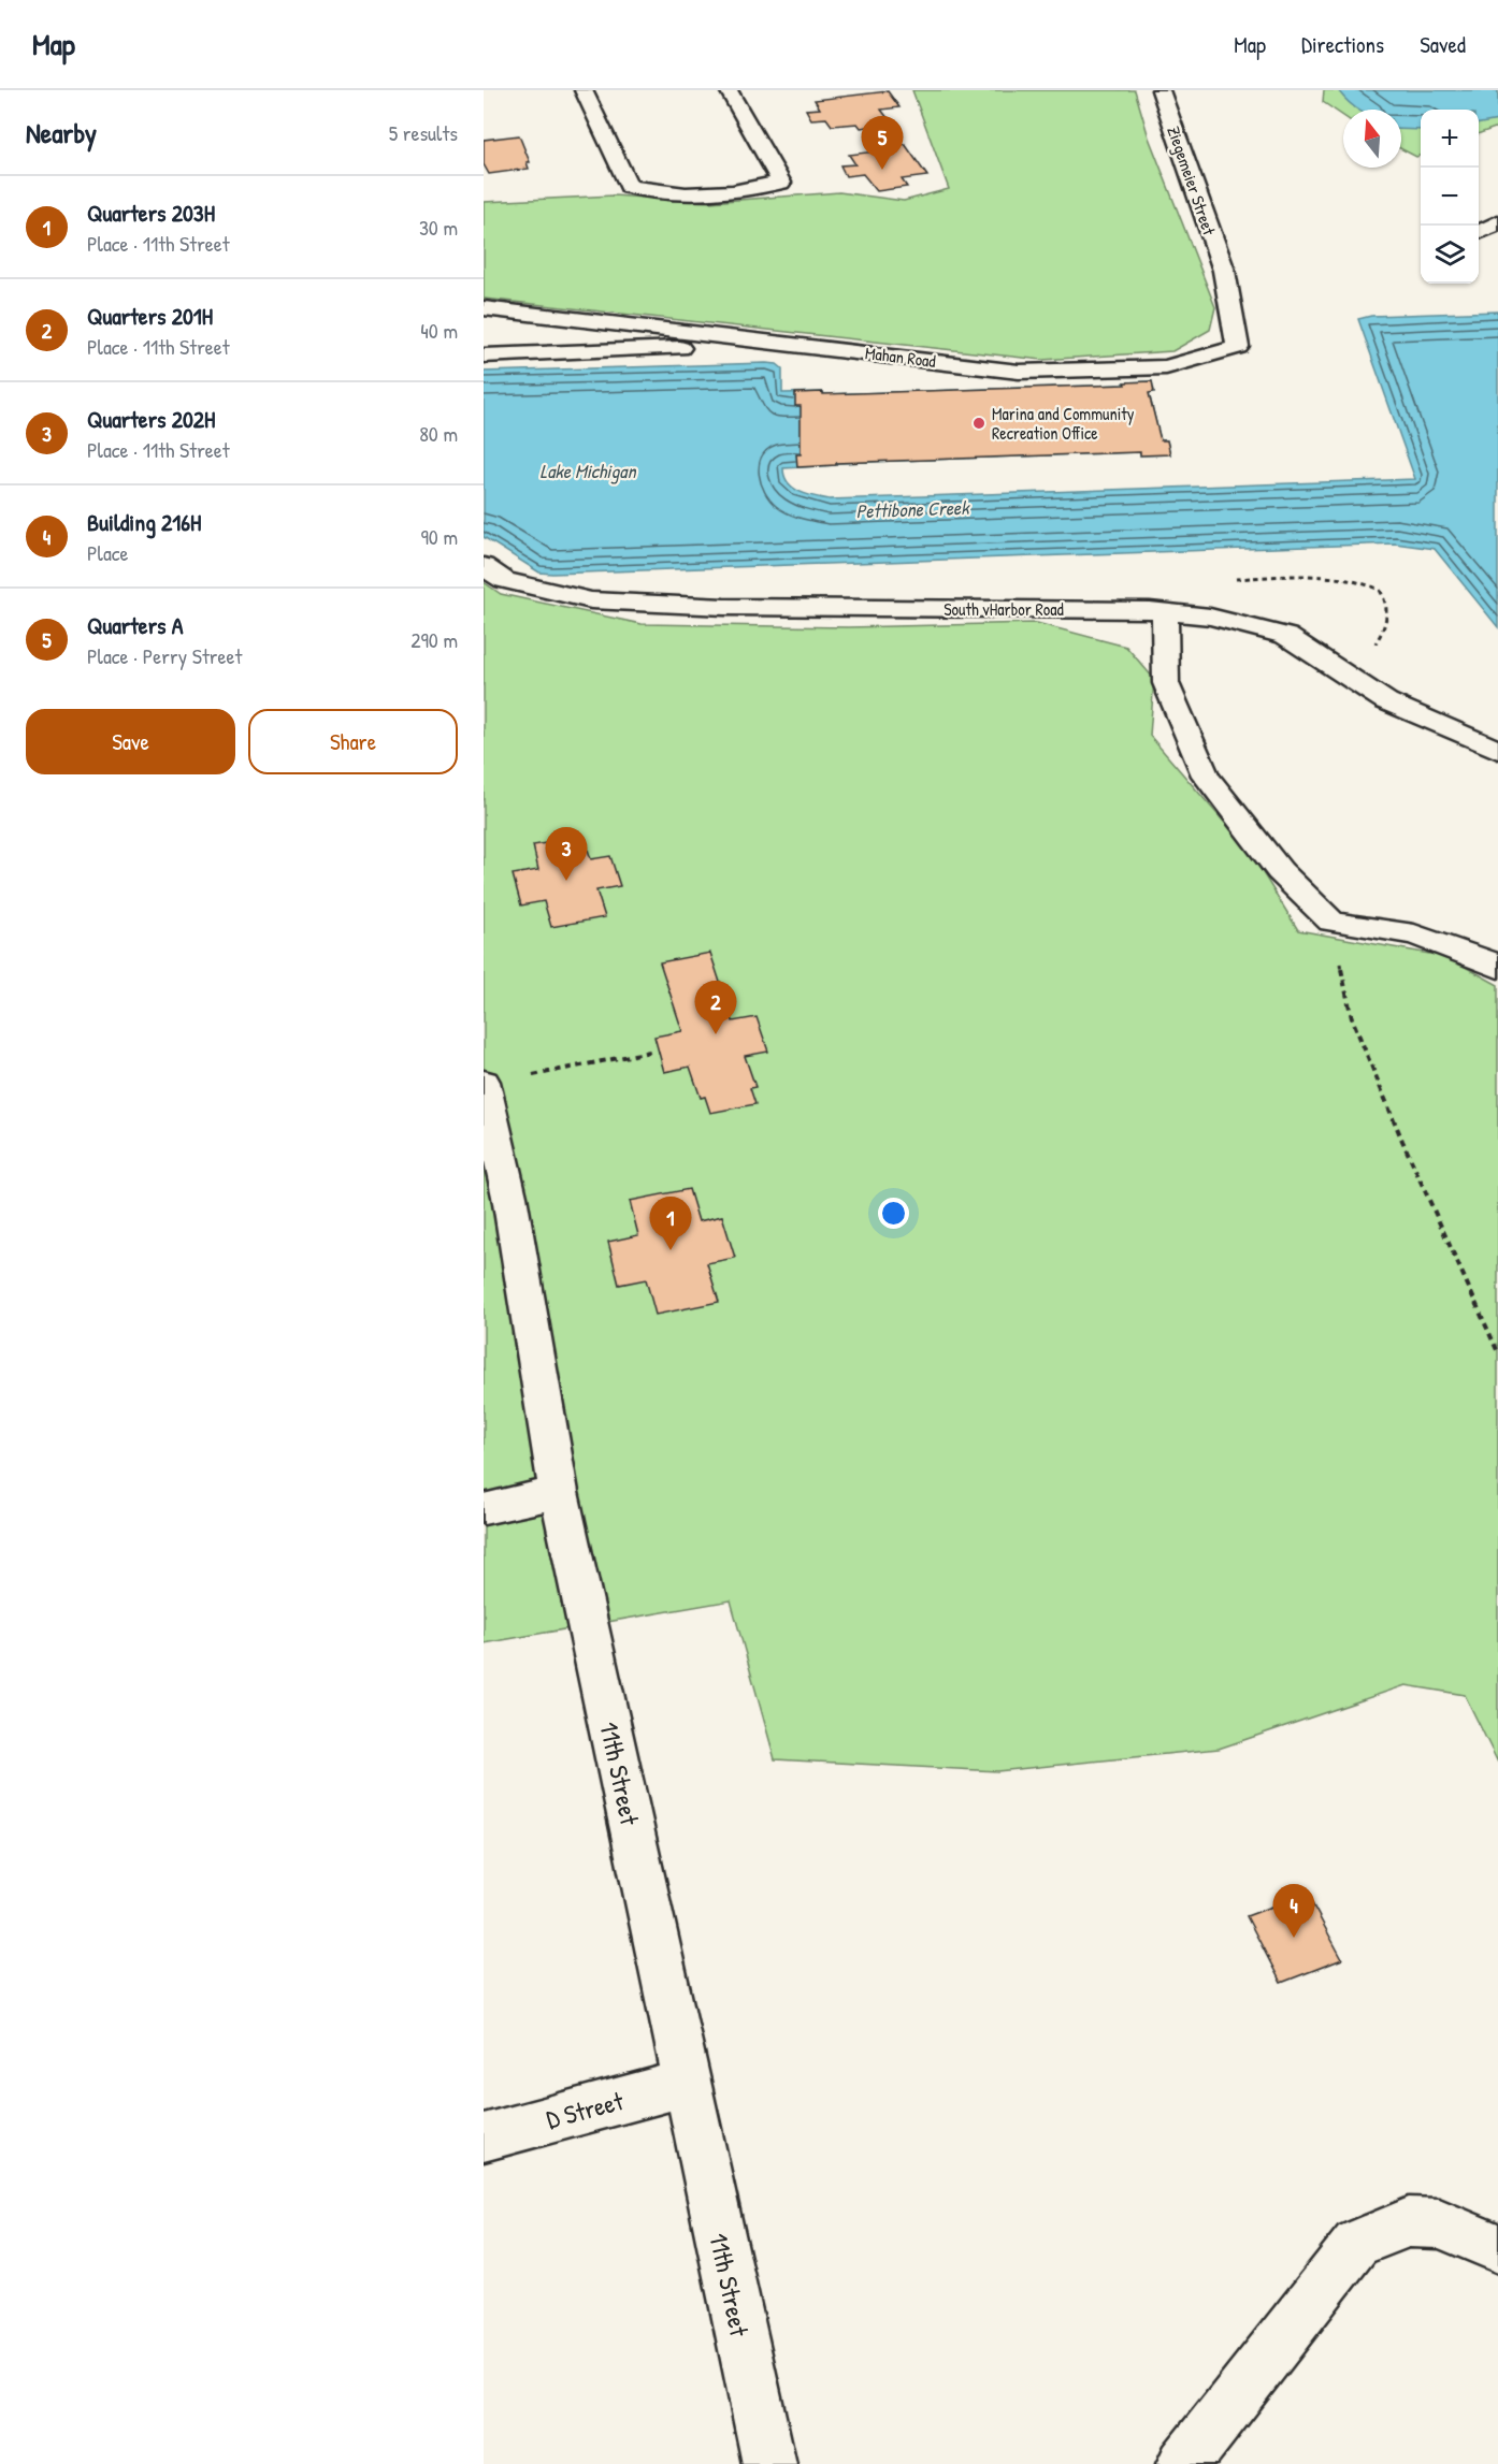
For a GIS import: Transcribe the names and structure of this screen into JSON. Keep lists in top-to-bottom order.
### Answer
{
  "streets": {
    "street": [
      "Ziegemeier Street",
      "Mahan Road",
      "South vHarbor Road",
      "11th Street",
      "D Street"
    ]
  },
  "crossings": [
    ["Ziegemeier Street", "Mahan Road"],
    ["11th Street", "D Street"]
  ],
  "water": ["Lake Michigan", "Pettibone Creek"],
  "places": ["Marina and Community Recreation Office"],
  "north": "top",
  "page": {
    "header": "Map",
    "nav": ["Map", "Directions", "Saved"],
    "heading": ["Nearby", "5 results"],
    "map_buttons": ["+", "−"],
    "pins": [
      "5",
      "3",
      "2",
      "1",
      "4"
    ],
    "list": [
      {
        "mark": "1",
        "name": "Quarters 203H",
        "note": "Place · 11th Street",
        "value": "30 m"
      },
      {
        "mark": "2",
        "name": "Quarters 201H",
        "note": "Place · 11th Street",
        "value": "40 m"
      },
      {
        "mark": "3",
        "name": "Quarters 202H",
        "note": "Place · 11th Street",
        "value": "80 m"
      },
      {
        "mark": "4",
        "name": "Building 216H",
        "note": "Place",
        "value": "90 m"
      },
      {
        "mark": "5",
        "name": "Quarters A",
        "note": "Place · Perry Street",
        "value": "290 m"
      }
    ],
    "buttons": ["Save", "Share"]
  }
}
